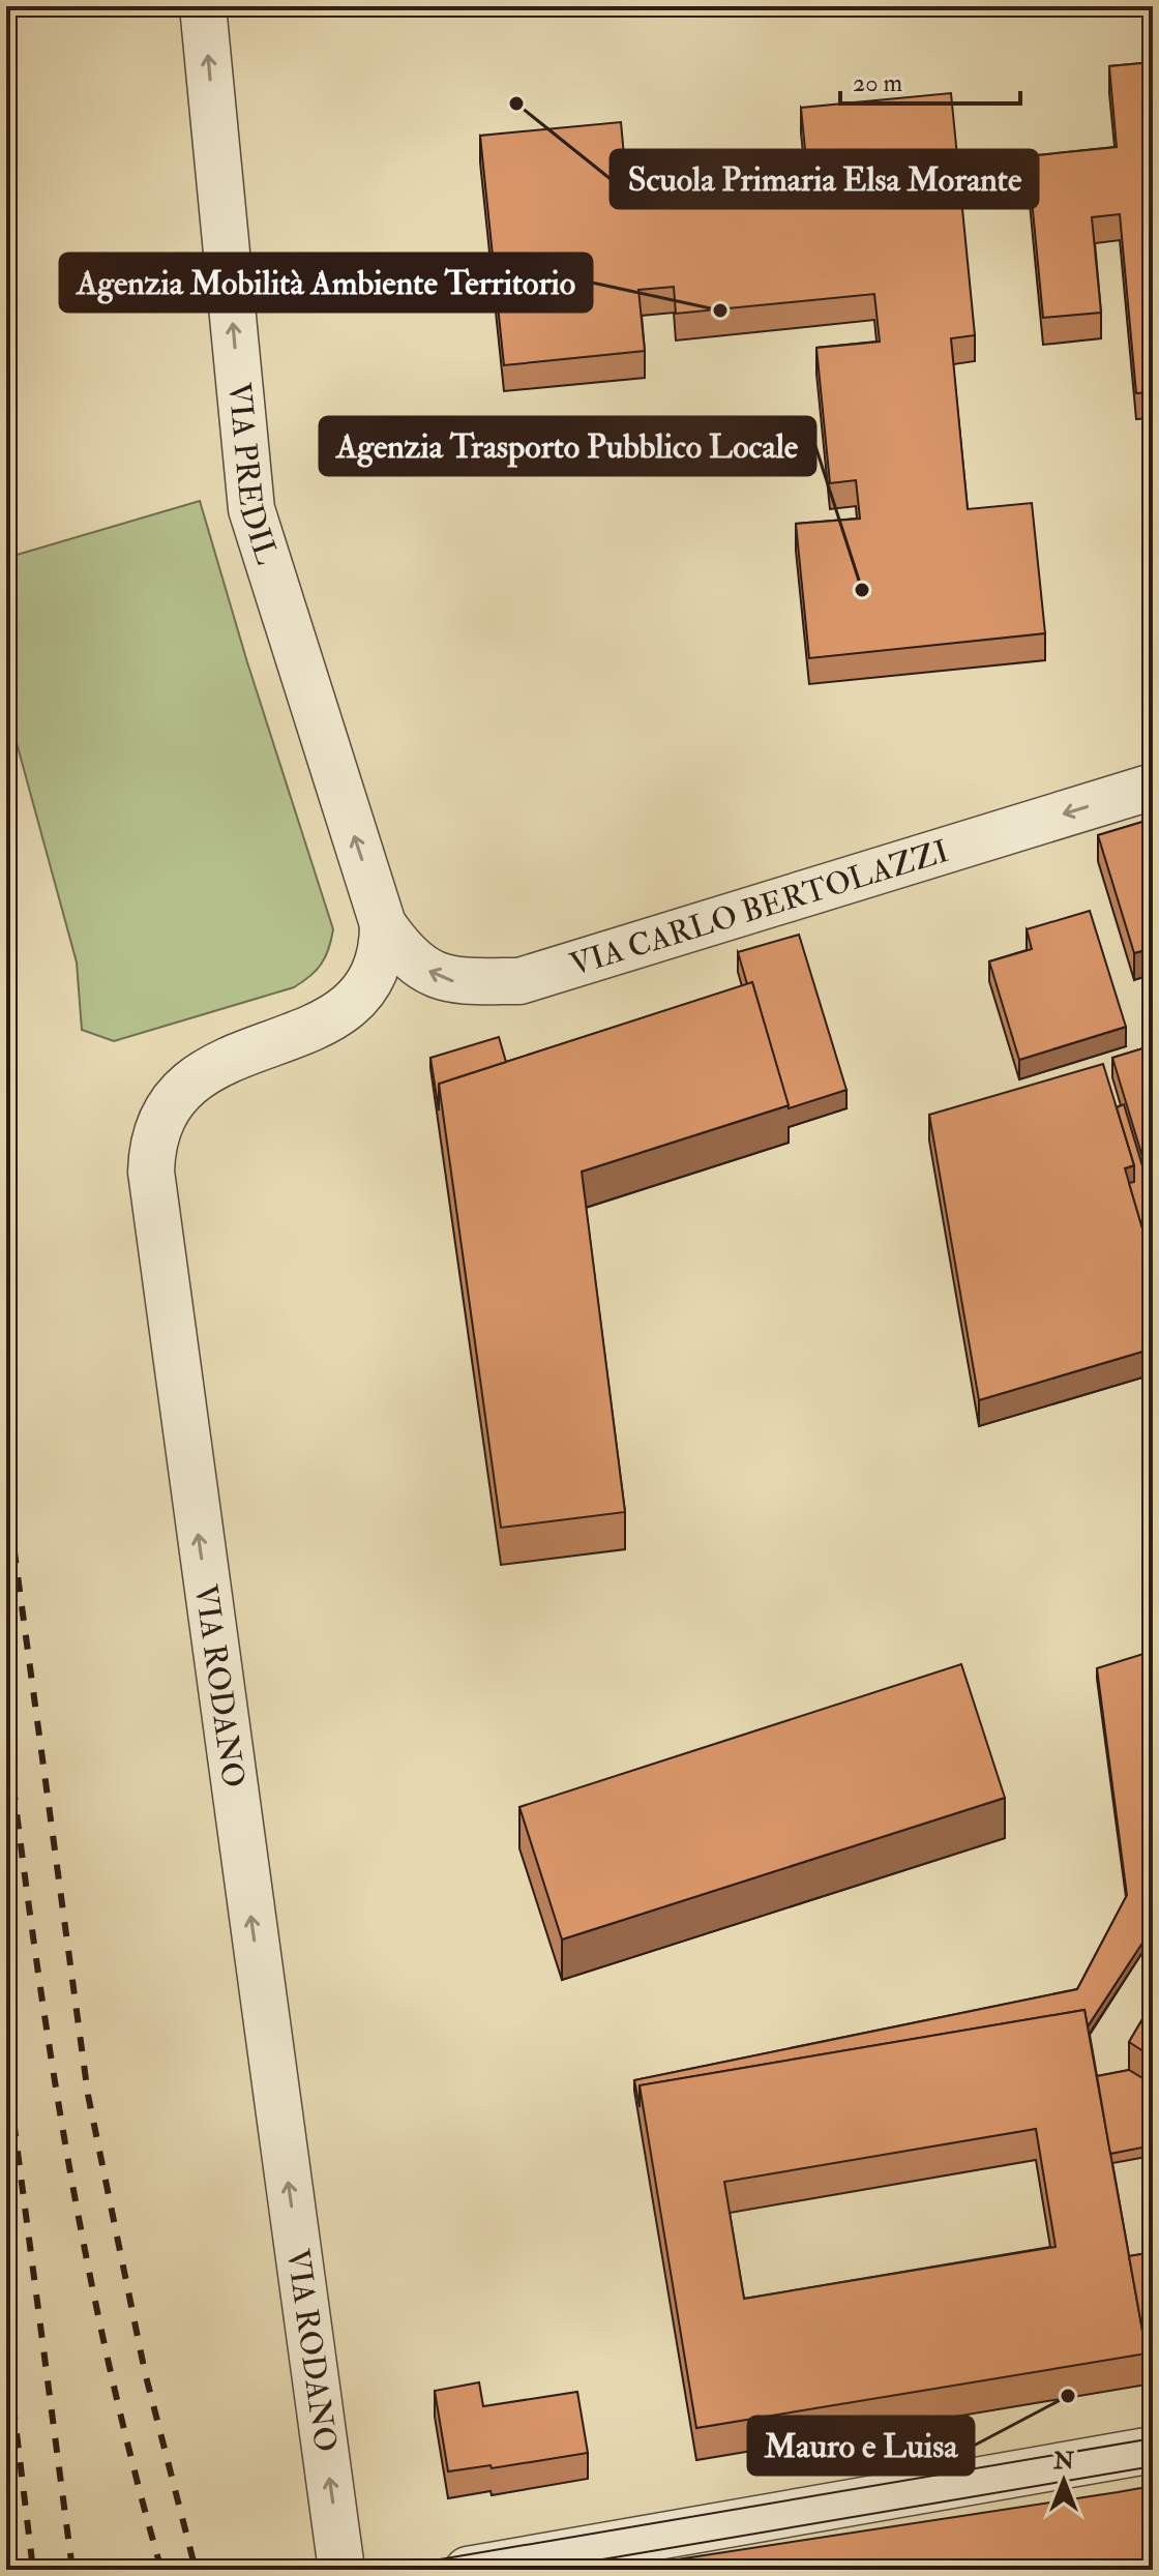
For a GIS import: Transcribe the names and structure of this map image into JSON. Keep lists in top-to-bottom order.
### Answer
{
  "streets": {
    "street": ["VIA PREDIL", "VIA CARLO BERTOLAZZI", "VIA RODANO"]
  },
  "crossings": [
    ["VIA PREDIL", "VIA CARLO BERTOLAZZI"],
    ["VIA PREDIL", "VIA RODANO"],
    ["VIA CARLO BERTOLAZZI", "VIA RODANO"]
  ],
  "one_way": ["VIA PREDIL", "VIA CARLO BERTOLAZZI", "VIA RODANO"],
  "places": [
    "Scuola Primaria Elsa Morante",
    "Agenzia Mobilità Ambiente Territorio",
    "Agenzia Trasporto Pubblico Locale",
    "Mauro e Luisa"
  ],
  "scale_bar": "20 m",
  "north": "top"
}
